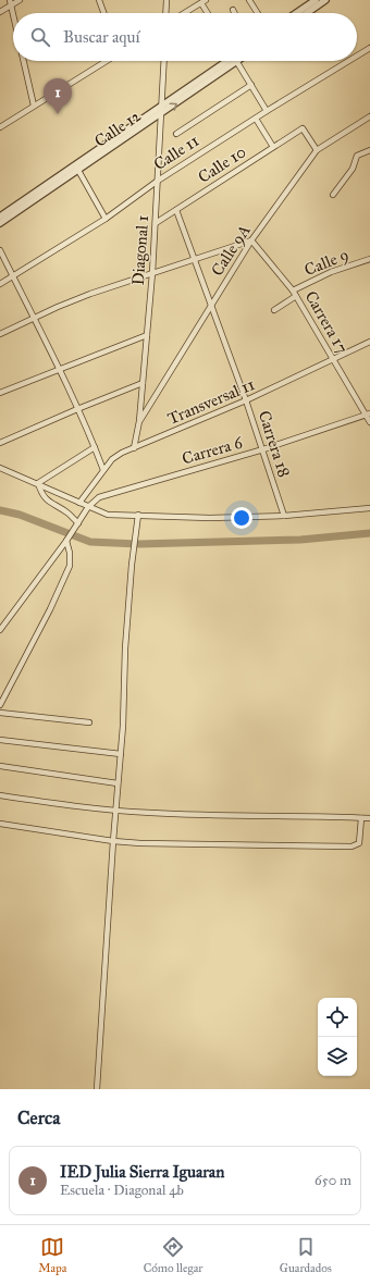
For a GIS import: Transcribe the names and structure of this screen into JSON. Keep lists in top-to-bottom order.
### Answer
{
  "streets": {
    "street": [
      "Calle 12",
      "Calle 11",
      "Calle 10",
      "Diagonal 1",
      "Calle 9A",
      "Calle 9",
      "Carrera 17",
      "Transversal 11",
      "Carrera 18",
      "Carrera 6"
    ]
  },
  "crossings": [
    ["Calle 12", "Diagonal 1"],
    ["Calle 11", "Diagonal 1"],
    ["Calle 10", "Diagonal 1"],
    ["Calle 10", "Calle 9A"],
    ["Calle 10", "Carrera 18"],
    ["Diagonal 1", "Calle 9A"],
    ["Diagonal 1", "Transversal 11"],
    ["Calle 9A", "Carrera 17"],
    ["Calle 9A", "Carrera 18"],
    ["Calle 9", "Carrera 17"],
    ["Carrera 17", "Transversal 11"],
    ["Carrera 17", "Carrera 6"],
    ["Transversal 11", "Carrera 18"],
    ["Carrera 18", "Carrera 6"]
  ],
  "page": {
    "search": "Buscar aquí",
    "pins": "1",
    "heading": "Cerca",
    "list": [
      {
        "mark": "1",
        "name": "IED Julia Sierra Iguaran",
        "note": "Escuela · Diagonal 4b",
        "value": "650 m"
      }
    ],
    "nav": ["Mapa", "Cómo llegar", "Guardados"]
  }
}
